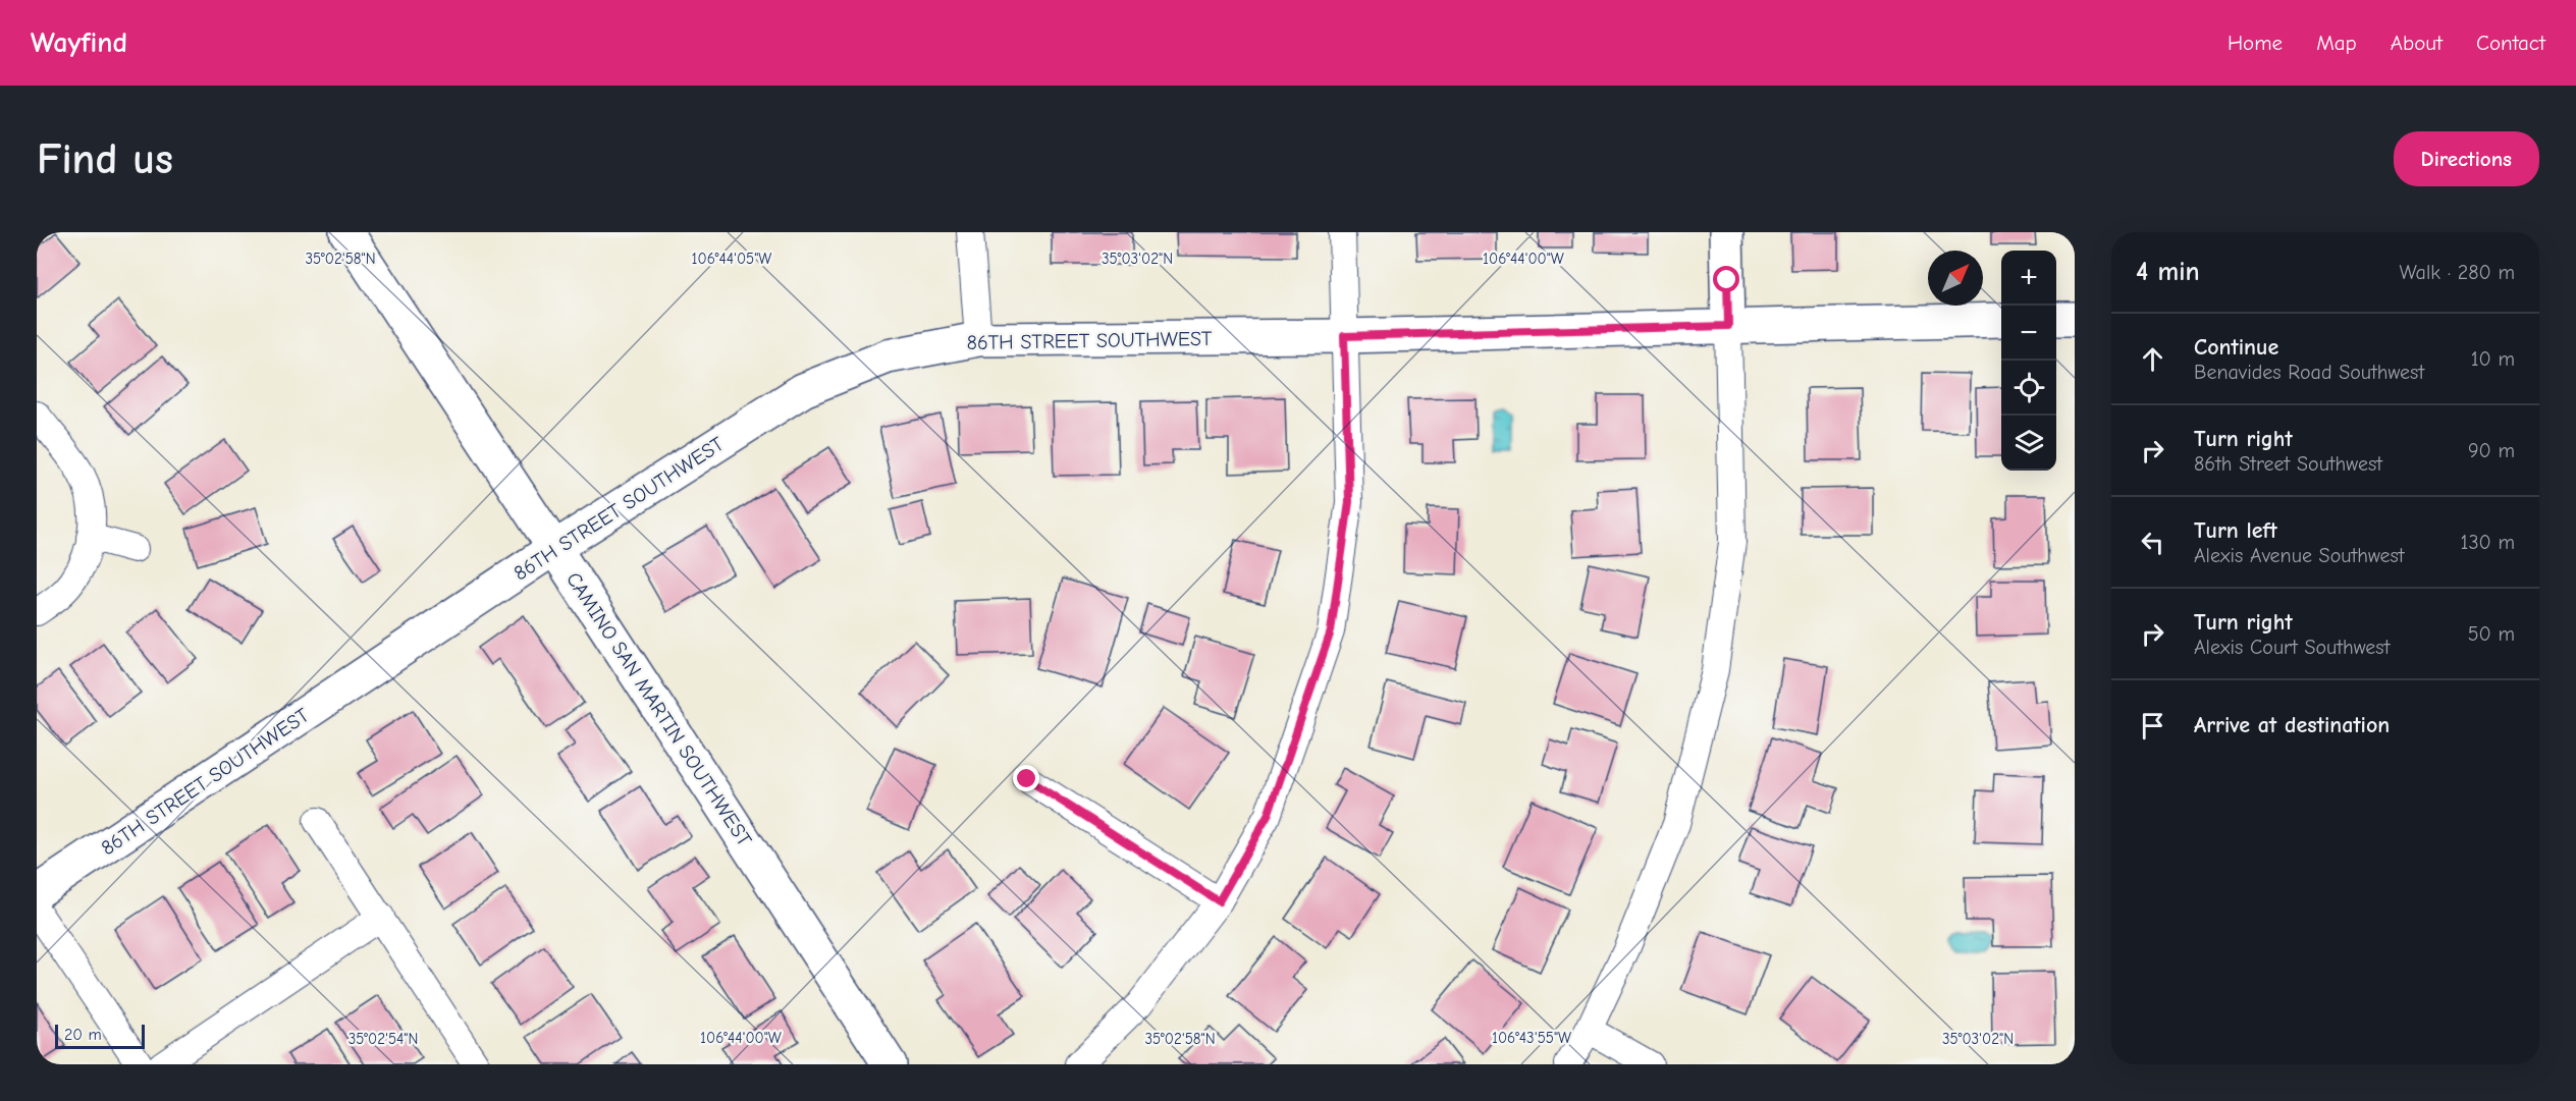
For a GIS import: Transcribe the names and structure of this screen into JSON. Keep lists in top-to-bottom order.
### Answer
{
  "streets": {
    "street": ["86TH STREET SOUTHWEST", "CAMINO SAN MARTIN SOUTHWEST"]
  },
  "crossings": [
    ["86TH STREET SOUTHWEST", "CAMINO SAN MARTIN SOUTHWEST"]
  ],
  "scale_bar": "20 m",
  "north": "top right",
  "page": {
    "header": "Wayfind",
    "nav": [
      "Home",
      "Map",
      "About",
      "Contact"
    ],
    "buttons": "Directions",
    "title": "Find us",
    "heading": ["4 min", "Walk · 280 m"],
    "map_buttons": ["+", "−"],
    "list": [
      ["Continue", "Benavides Road Southwest", "10 m"],
      ["Turn right", "86th Street Southwest", "90 m"],
      ["Turn left", "Alexis Avenue Southwest", "130 m"],
      ["Turn right", "Alexis Court Southwest", "50 m"],
      "Arrive at destination"
    ],
    "scale": "20 m"
  },
  "coordinates": [
    "35°02'58\"N",
    "35°03'02\"N",
    "106°44'05\"W",
    "106°44'00\"W",
    "106°43'55\"W",
    "35°02'54\"N"
  ]
}
